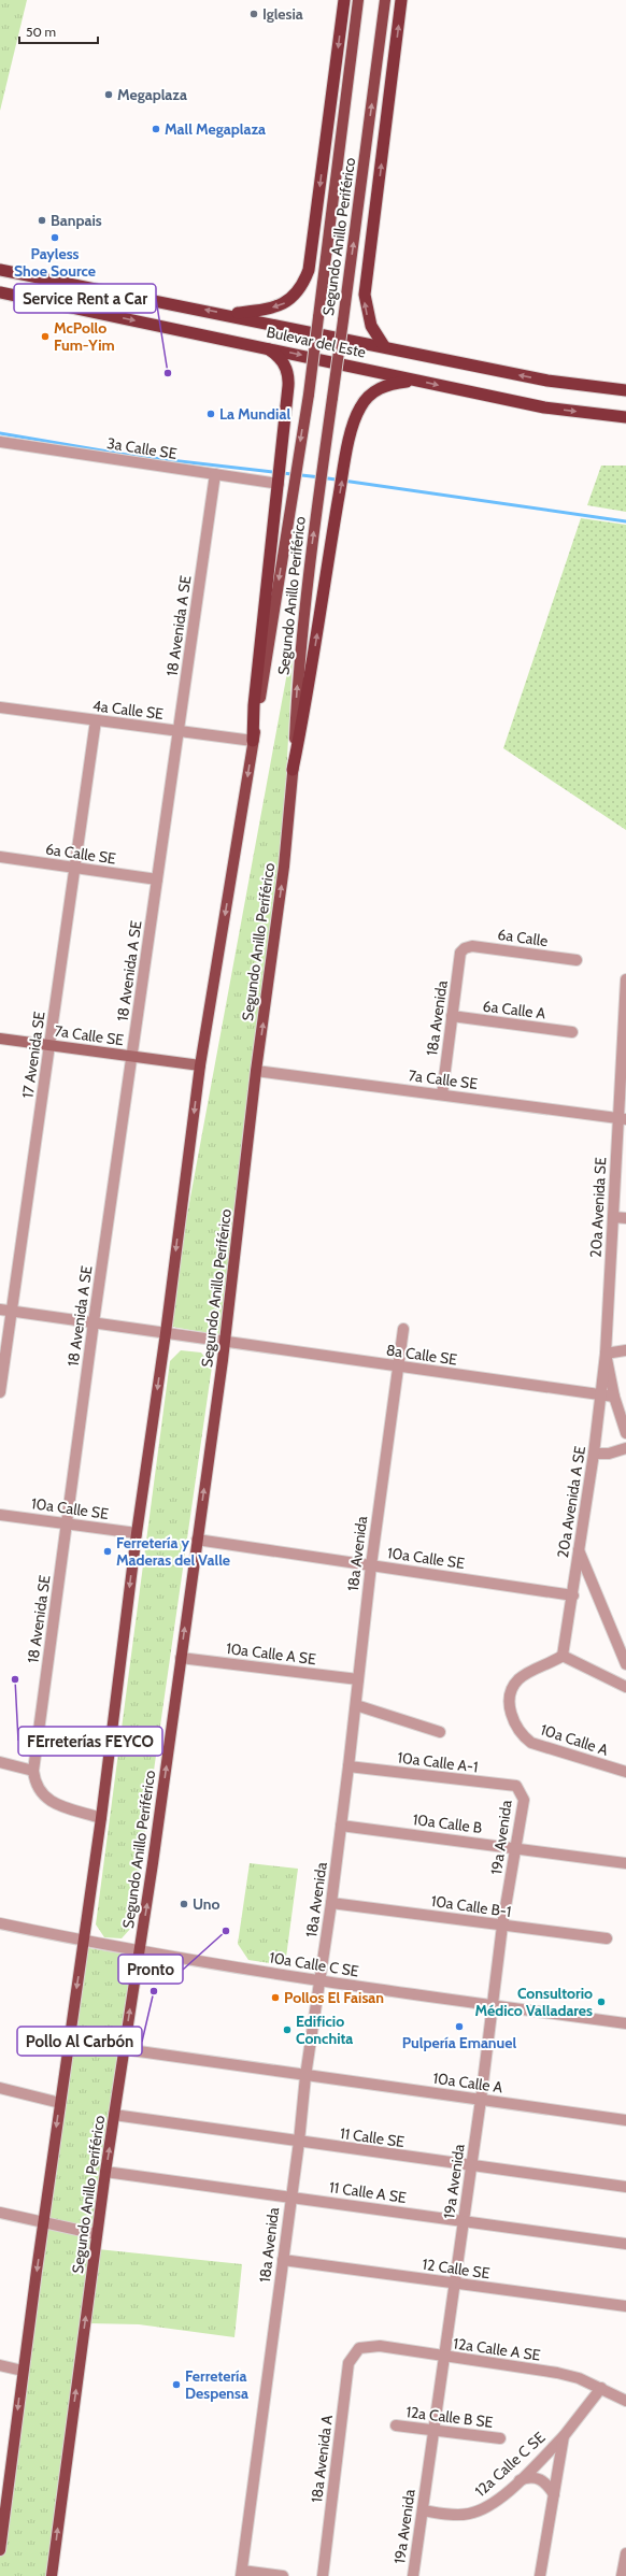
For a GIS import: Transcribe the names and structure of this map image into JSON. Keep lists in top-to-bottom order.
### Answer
{
  "streets": {
    "highway": ["Bulevar del Este"],
    "main road": ["Segundo Anillo Periférico", "7a Calle SE"],
    "street": [
      "3a Calle SE",
      "18 Avenida A SE",
      "4a Calle SE",
      "6a Calle SE",
      "6a Calle",
      "6a Calle A",
      "18a Avenida",
      "17 Avenida SE",
      "20a Avenida SE",
      "8a Calle SE",
      "20a Avenida A SE",
      "10a Calle SE",
      "18 Avenida SE",
      "10a Calle A SE",
      "10a Calle A",
      "10a Calle A-1",
      "10a Calle B",
      "19a Avenida",
      "10a Calle B-1",
      "10a Calle C SE",
      "11 Calle SE",
      "11 Calle A SE",
      "12 Calle SE",
      "12a Calle A SE",
      "12a Calle B SE",
      "18a Avenida A",
      "12a Calle C SE"
    ]
  },
  "crossings": [
    ["Segundo Anillo Periférico", "4a Calle SE"],
    ["Segundo Anillo Periférico", "7a Calle SE"],
    ["Segundo Anillo Periférico", "8a Calle SE"],
    ["Segundo Anillo Periférico", "10a Calle SE"],
    ["Segundo Anillo Periférico", "10a Calle A SE"],
    ["Segundo Anillo Periférico", "10a Calle A"],
    ["Segundo Anillo Periférico", "10a Calle C SE"],
    ["Segundo Anillo Periférico", "11 Calle SE"],
    ["Segundo Anillo Periférico", "11 Calle A SE"],
    ["3a Calle SE", "18 Avenida A SE"],
    ["18 Avenida A SE", "4a Calle SE"],
    ["18 Avenida A SE", "6a Calle SE"],
    ["18 Avenida A SE", "7a Calle SE"],
    ["18 Avenida A SE", "10a Calle SE"],
    ["18 Avenida A SE", "18 Avenida SE"],
    ["4a Calle SE", "17 Avenida SE"],
    ["6a Calle SE", "17 Avenida SE"],
    ["6a Calle", "18a Avenida"],
    ["6a Calle A", "18a Avenida"],
    ["18a Avenida", "7a Calle SE"],
    ["18a Avenida", "8a Calle SE"],
    ["18a Avenida", "10a Calle SE"],
    ["18a Avenida", "10a Calle A SE"],
    ["18a Avenida", "10a Calle A"],
    ["18a Avenida", "10a Calle A-1"],
    ["18a Avenida", "10a Calle B"],
    ["18a Avenida", "10a Calle B-1"],
    ["18a Avenida", "10a Calle C SE"],
    ["18a Avenida", "11 Calle SE"],
    ["18a Avenida", "11 Calle A SE"],
    ["18a Avenida", "12 Calle SE"],
    ["7a Calle SE", "17 Avenida SE"],
    ["7a Calle SE", "20a Avenida SE"],
    ["20a Avenida SE", "8a Calle SE"],
    ["20a Avenida SE", "20a Avenida A SE"],
    ["8a Calle SE", "20a Avenida A SE"],
    ["20a Avenida A SE", "10a Calle SE"],
    ["20a Avenida A SE", "10a Calle A"],
    ["10a Calle SE", "18 Avenida SE"],
    ["10a Calle A", "19a Avenida"],
    ["10a Calle A-1", "19a Avenida"],
    ["10a Calle B", "19a Avenida"],
    ["19a Avenida", "10a Calle B-1"],
    ["19a Avenida", "10a Calle C SE"],
    ["19a Avenida", "11 Calle SE"],
    ["19a Avenida", "11 Calle A SE"],
    ["19a Avenida", "12 Calle SE"],
    ["19a Avenida", "12a Calle A SE"],
    ["19a Avenida", "12a Calle B SE"],
    ["19a Avenida", "12a Calle C SE"],
    ["12a Calle A SE", "18a Avenida A"],
    ["12a Calle A SE", "12a Calle C SE"]
  ],
  "places": [
    "Iglesia",
    "Megaplaza",
    "Mall Megaplaza",
    "Banpais",
    "Payless Shoe Source",
    "McPollo Fum-Yim",
    "Service Rent a Car",
    "La Mundial",
    "Ferretería y Maderas del Valle",
    "FErreterías FEYCO",
    "Uno",
    "Pronto",
    "Pollo Al Carbón",
    "Pollos El Faisan",
    "Consultorio Médico Valladares",
    "Pulpería Emanuel",
    "Edificio Conchita",
    "Ferretería Despensa"
  ],
  "scale_bar": "50 m"
}
